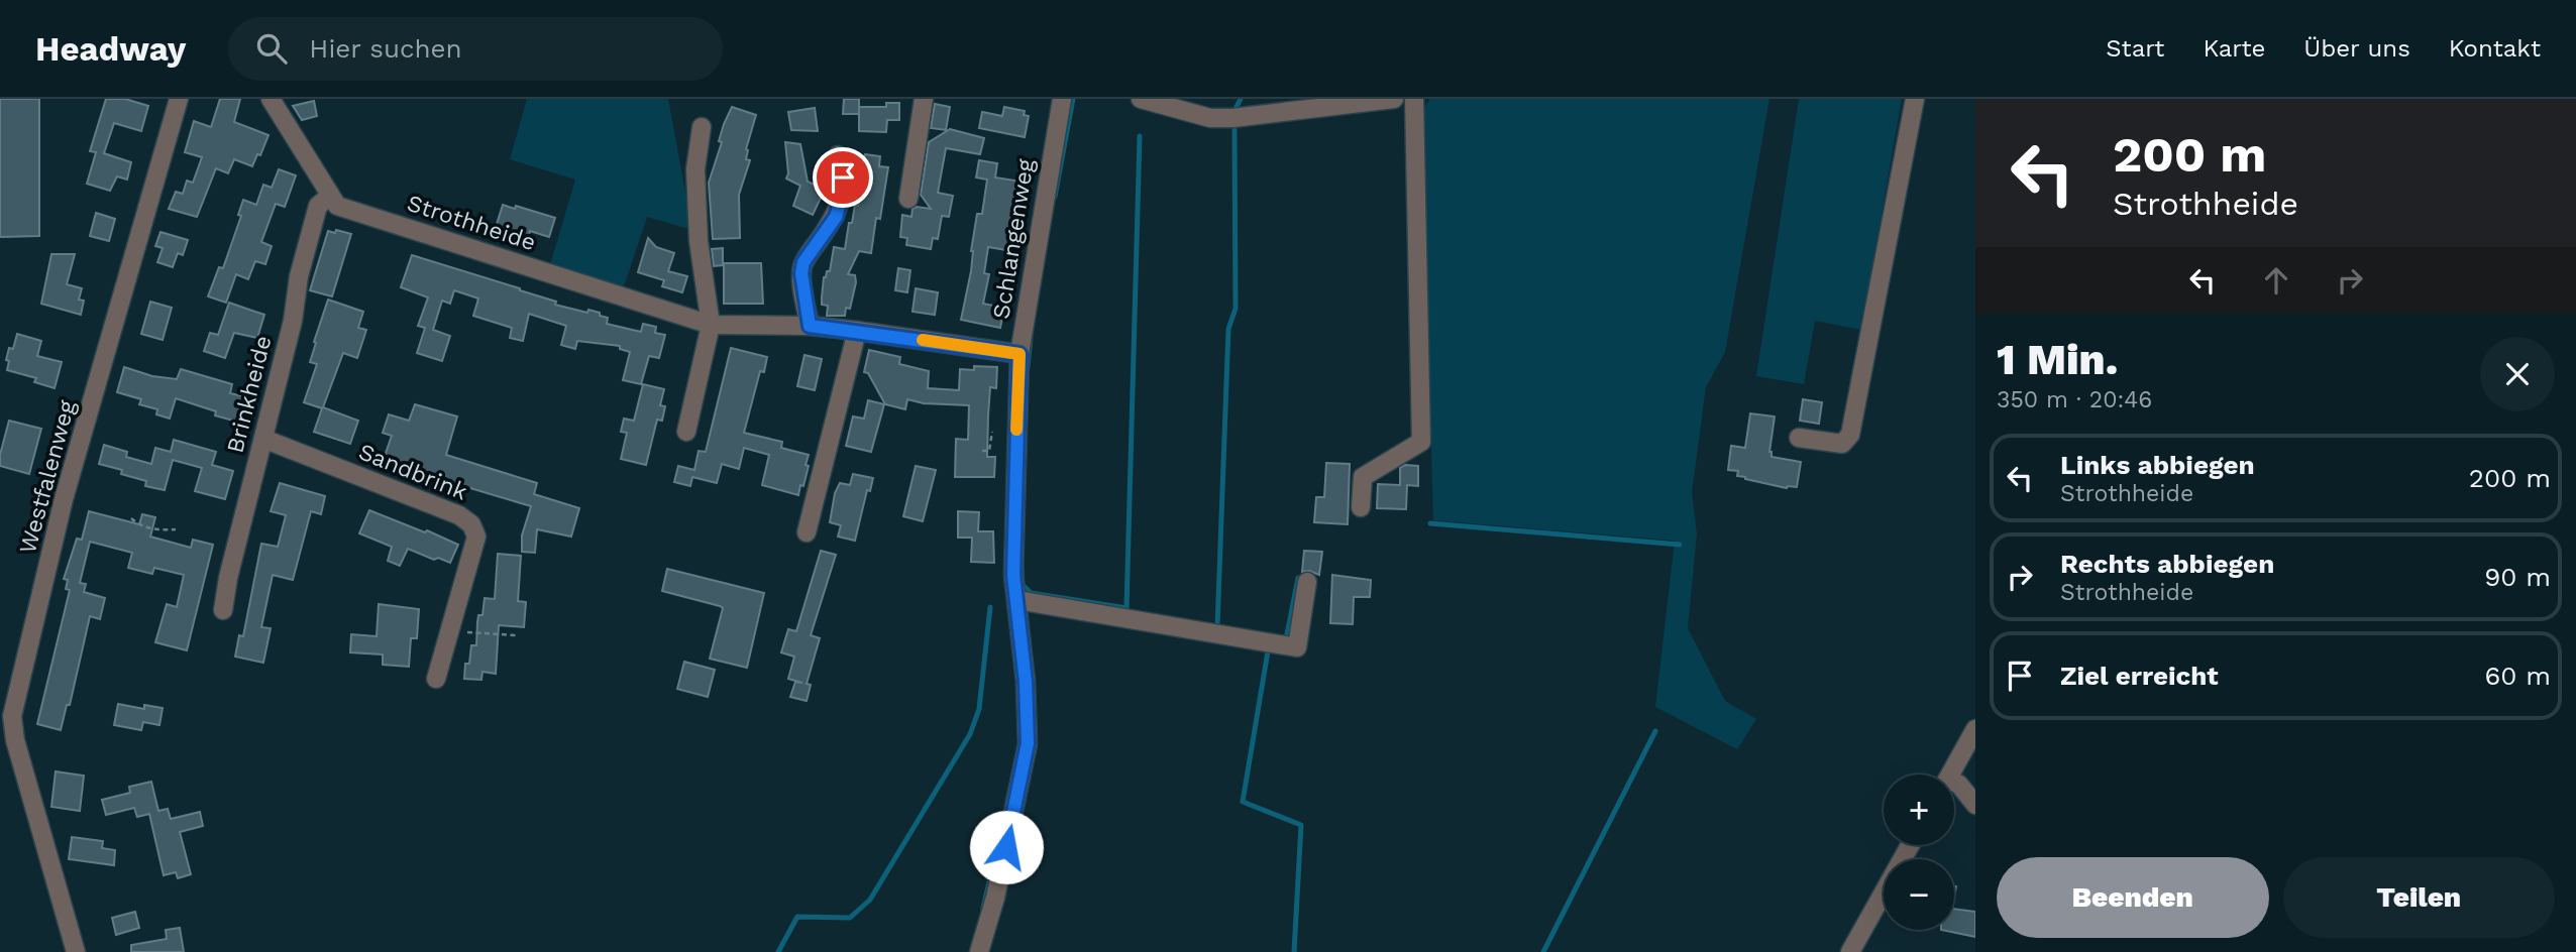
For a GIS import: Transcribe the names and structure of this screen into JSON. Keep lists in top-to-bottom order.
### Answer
{
  "streets": {
    "street": [
      "Strothheide",
      "Schlangenweg",
      "Brinkheide",
      "Sandbrink",
      "Westfalenweg"
    ]
  },
  "crossings": [
    ["Strothheide", "Schlangenweg"],
    ["Strothheide", "Brinkheide"],
    ["Brinkheide", "Sandbrink"]
  ],
  "page": {
    "header": "Headway",
    "search": "Hier suchen",
    "nav": [
      "Start",
      "Karte",
      "Über uns",
      "Kontakt"
    ],
    "turn": ["200 m", "Strothheide"],
    "heading": ["1 Min.", "350 m · 20:46"],
    "list": [
      {
        "name": "Links abbiegen",
        "note": "Strothheide",
        "value": "200 m"
      },
      {
        "name": "Rechts abbiegen",
        "note": "Strothheide",
        "value": "90 m"
      },
      {
        "name": "Ziel erreicht",
        "value": "60 m"
      }
    ],
    "map_buttons": ["+", "−"],
    "buttons": ["Beenden", "Teilen"]
  }
}
